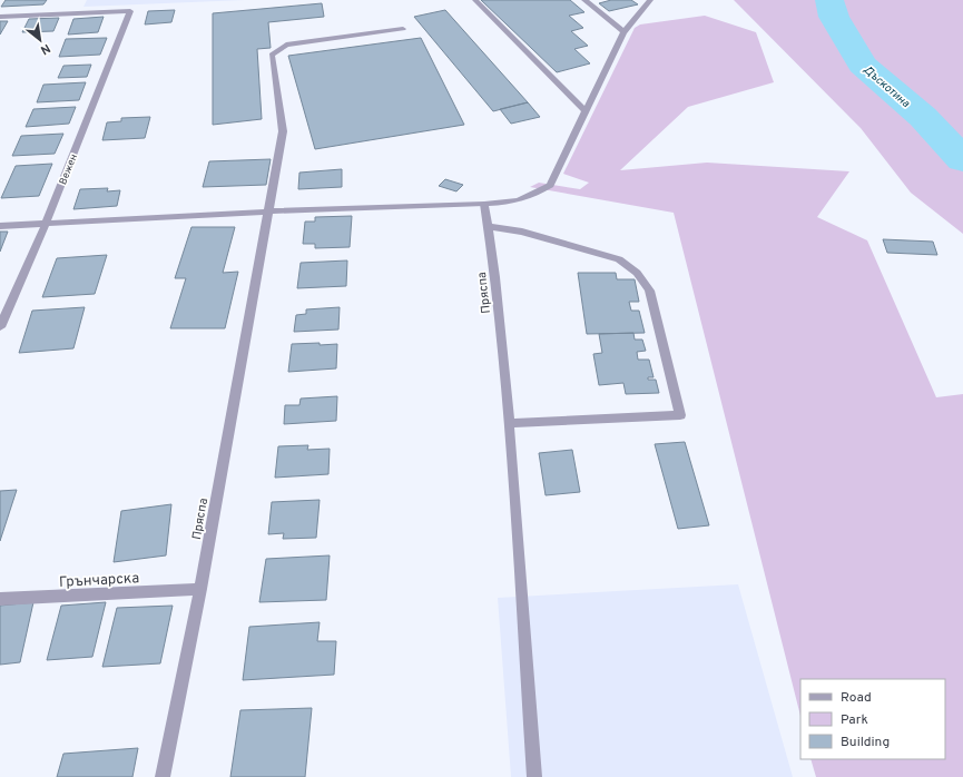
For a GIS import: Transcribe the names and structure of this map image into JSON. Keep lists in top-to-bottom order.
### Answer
{
  "streets": {
    "street": ["Вежен", "Пряспа", "Грънчарска"]
  },
  "crossings": [
    ["Пряспа", "Грънчарска"]
  ],
  "water": ["Дъскотина"],
  "legend": ["Road", "Park", "Building"],
  "north": "bottom right"
}
